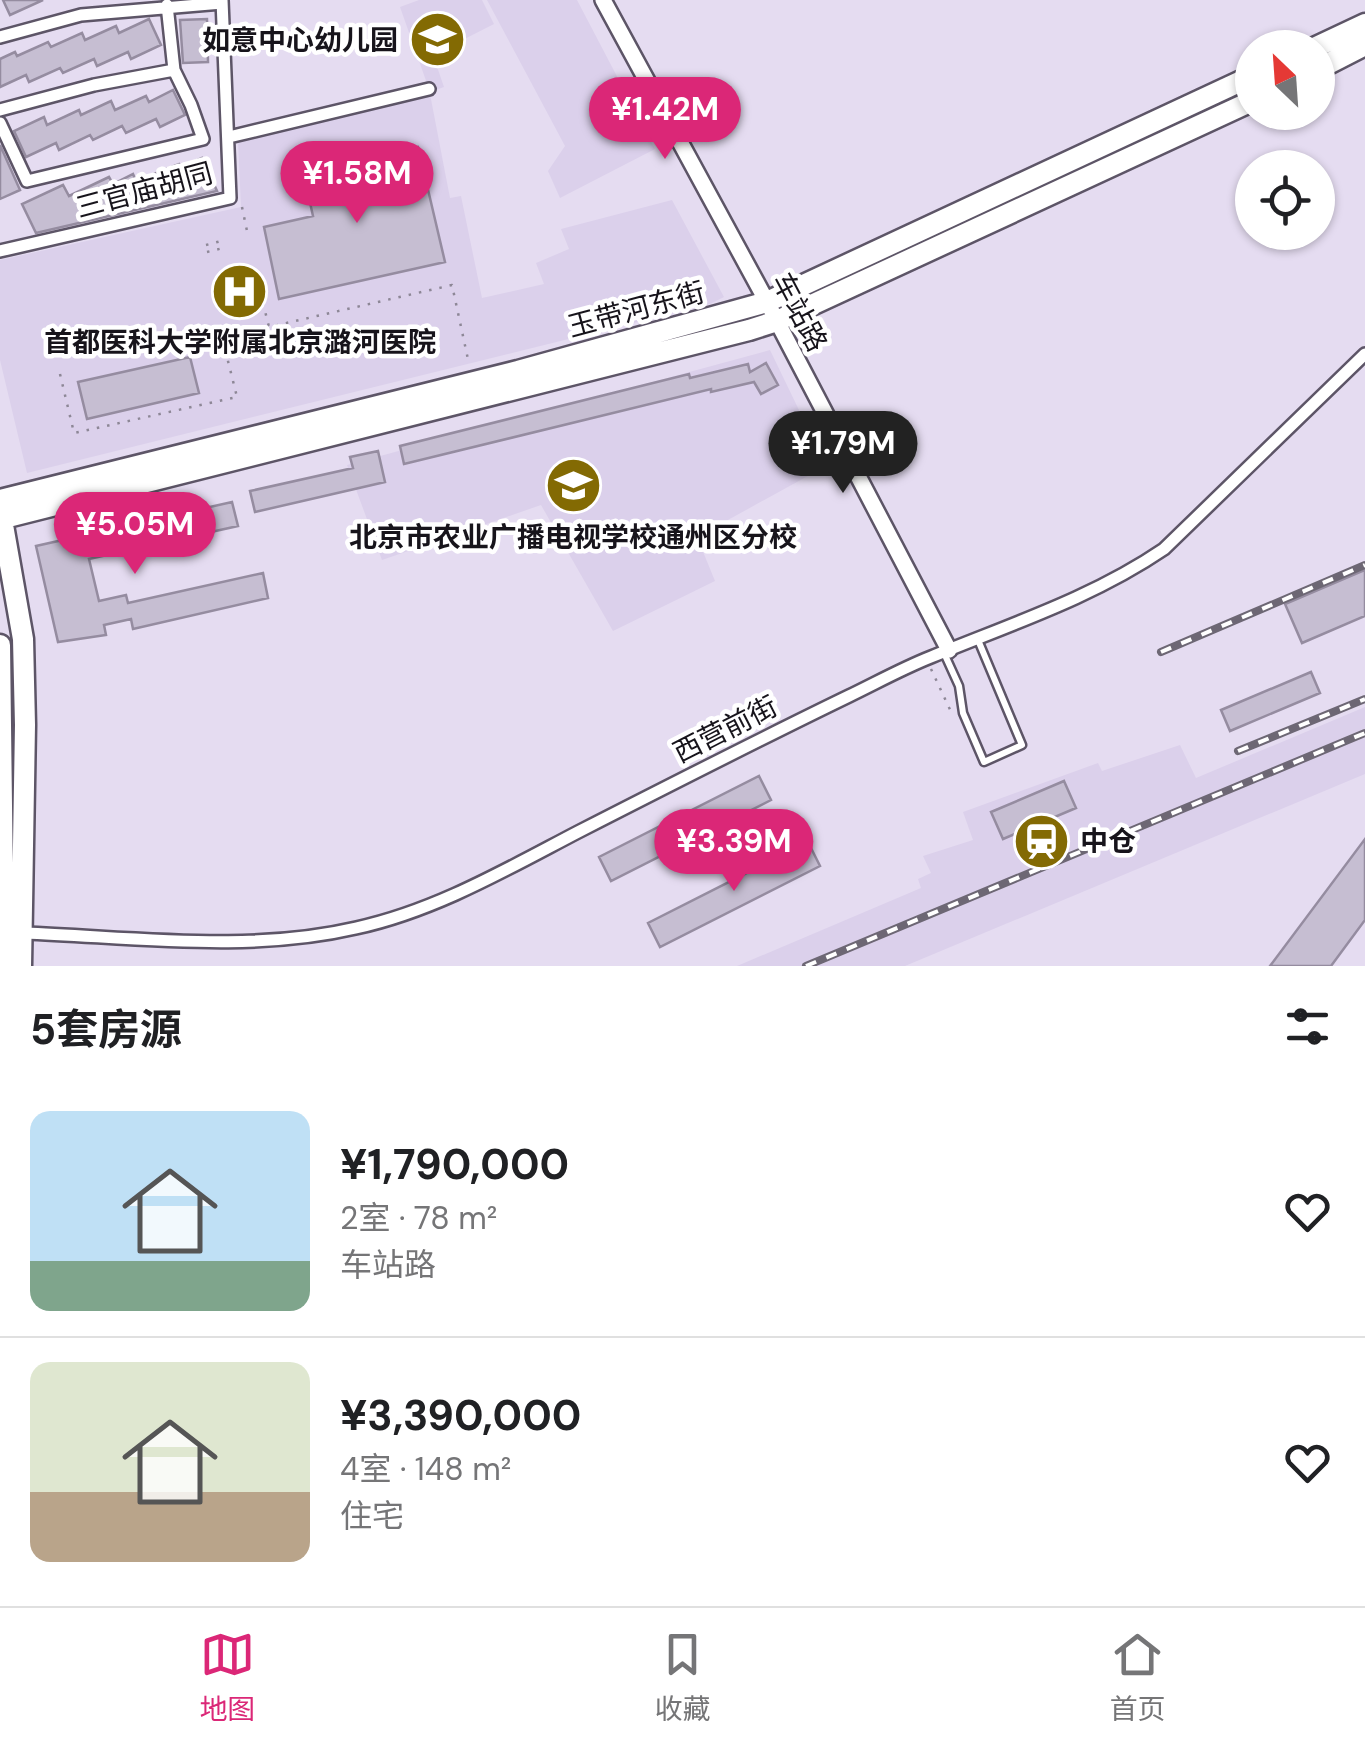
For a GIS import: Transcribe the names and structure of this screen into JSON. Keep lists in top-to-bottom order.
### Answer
{
  "streets": {
    "main road": ["玉带河东街"],
    "street": ["三官庙胡同", "车站路", "西营前街"]
  },
  "crossings": [
    ["玉带河东街", "车站路"],
    ["车站路", "西营前街"]
  ],
  "places": {
    "school or university": ["如意中心幼儿园", "北京市农业广播电视学校通州区分校"],
    "hospital": ["首都医科大学附属北京潞河医院"],
    "station": ["中仓"]
  },
  "north": "top left",
  "page": {
    "price": [
      "¥1.42M",
      "¥1.58M",
      "¥1.79M",
      "¥5.05M",
      "¥3.39M"
    ],
    "heading": "5套房源",
    "list": [
      {
        "name": "¥1,790,000",
        "note": "2室 · 78 m² · 车站路"
      },
      {
        "name": "¥3,390,000",
        "note": "4室 · 148 m² · 住宅"
      }
    ],
    "tabs": ["地图", "收藏", "首页"]
  }
}
